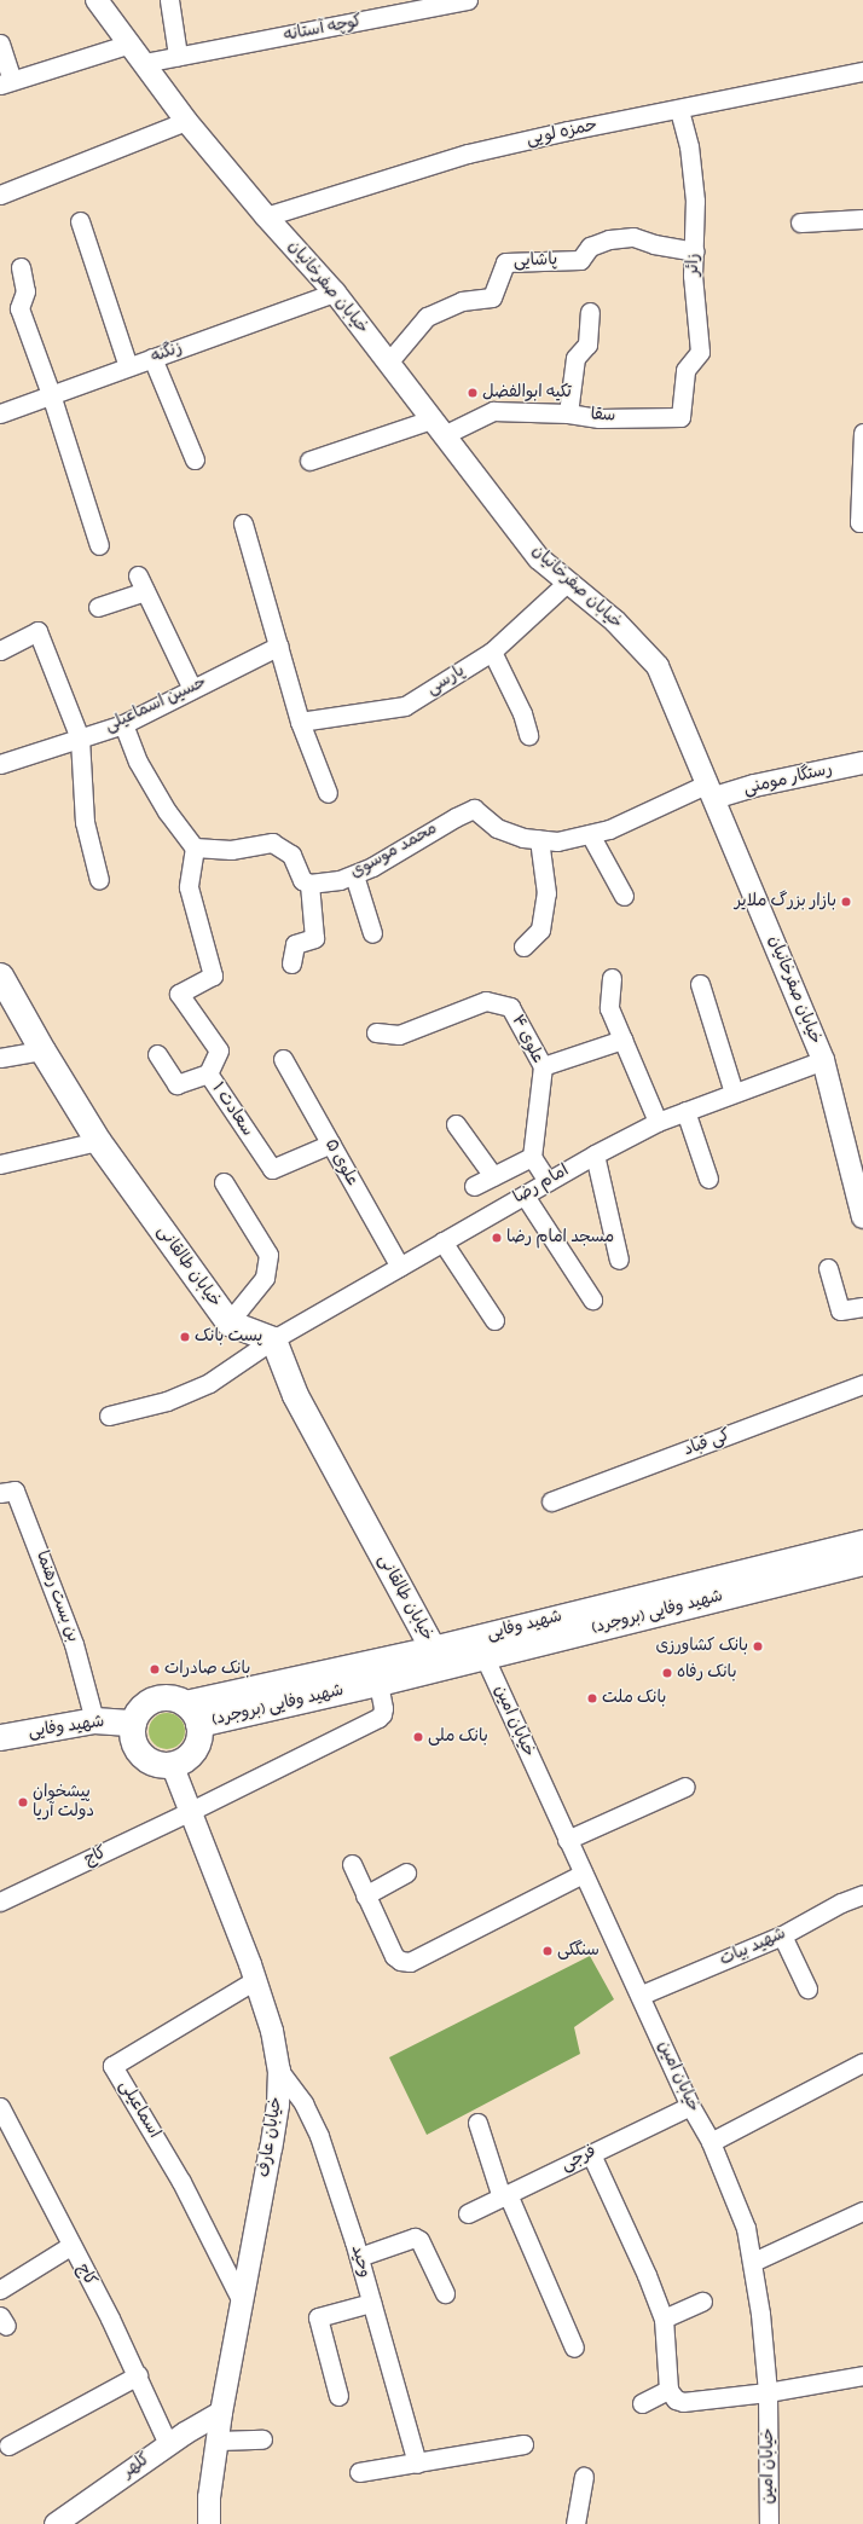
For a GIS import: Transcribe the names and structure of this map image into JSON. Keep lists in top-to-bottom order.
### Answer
{
  "streets": {
    "main road": ["خیابان طالقانی", "شهید وفایی (بروجرد)", "شهید وفایی"],
    "street": [
      "کوچه آستانه",
      "حمزه لویی",
      "پاشایی",
      "زائر",
      "خیابان صفرخانیان",
      "زنگنه",
      "سقا",
      "پارسی",
      "حسین اسماعیلی",
      "رستگار مومنی",
      "محمد موسوی",
      "علوی ۴",
      "سعادت ۱",
      "علوی ۵",
      "امام رضا",
      "کی قباد",
      "بن بست رهنما",
      "خیابان امین",
      "کاج",
      "شهید بیات",
      "اسماعیلی",
      "خیابان عارف",
      "فرجی",
      "وحید",
      "کلهر"
    ]
  },
  "crossings": [
    ["حمزه لویی", "زائر"],
    ["حمزه لویی", "خیابان صفرخانیان"],
    ["پاشایی", "زائر"],
    ["پاشایی", "خیابان صفرخانیان"],
    ["زائر", "سقا"],
    ["خیابان صفرخانیان", "زنگنه"],
    ["خیابان صفرخانیان", "سقا"],
    ["خیابان صفرخانیان", "پارسی"],
    ["خیابان صفرخانیان", "رستگار مومنی"],
    ["خیابان صفرخانیان", "محمد موسوی"],
    ["خیابان صفرخانیان", "امام رضا"],
    ["رستگار مومنی", "محمد موسوی"],
    ["سعادت ۱", "علوی ۵"],
    ["علوی ۵", "امام رضا"],
    ["امام رضا", "خیابان طالقانی"],
    ["خیابان طالقانی", "شهید وفایی"],
    ["بن بست رهنما", "شهید وفایی"],
    ["شهید وفایی (بروجرد)", "شهید وفایی"],
    ["شهید وفایی (بروجرد)", "خیابان امین"],
    ["شهید وفایی (بروجرد)", "کاج"],
    ["شهید وفایی (بروجرد)", "خیابان عارف"],
    ["شهید وفایی", "خیابان عارف"],
    ["خیابان امین", "شهید بیات"],
    ["خیابان امین", "فرجی"],
    ["کاج", "خیابان عارف"],
    ["کاج", "کلهر"],
    ["اسماعیلی", "خیابان عارف"],
    ["خیابان عارف", "وحید"],
    ["خیابان عارف", "کلهر"]
  ],
  "places": [
    "تکیه ابوالفضل",
    "بازار بزرگ ملایر",
    "مسجد امام رضا",
    "پست بانک",
    "بانک کشاورزی",
    "بانک صادرات",
    "بانک رفاه",
    "بانک ملت",
    "بانک ملی",
    "پیشخوان دولت آریا",
    "سنگکی"
  ]
}
